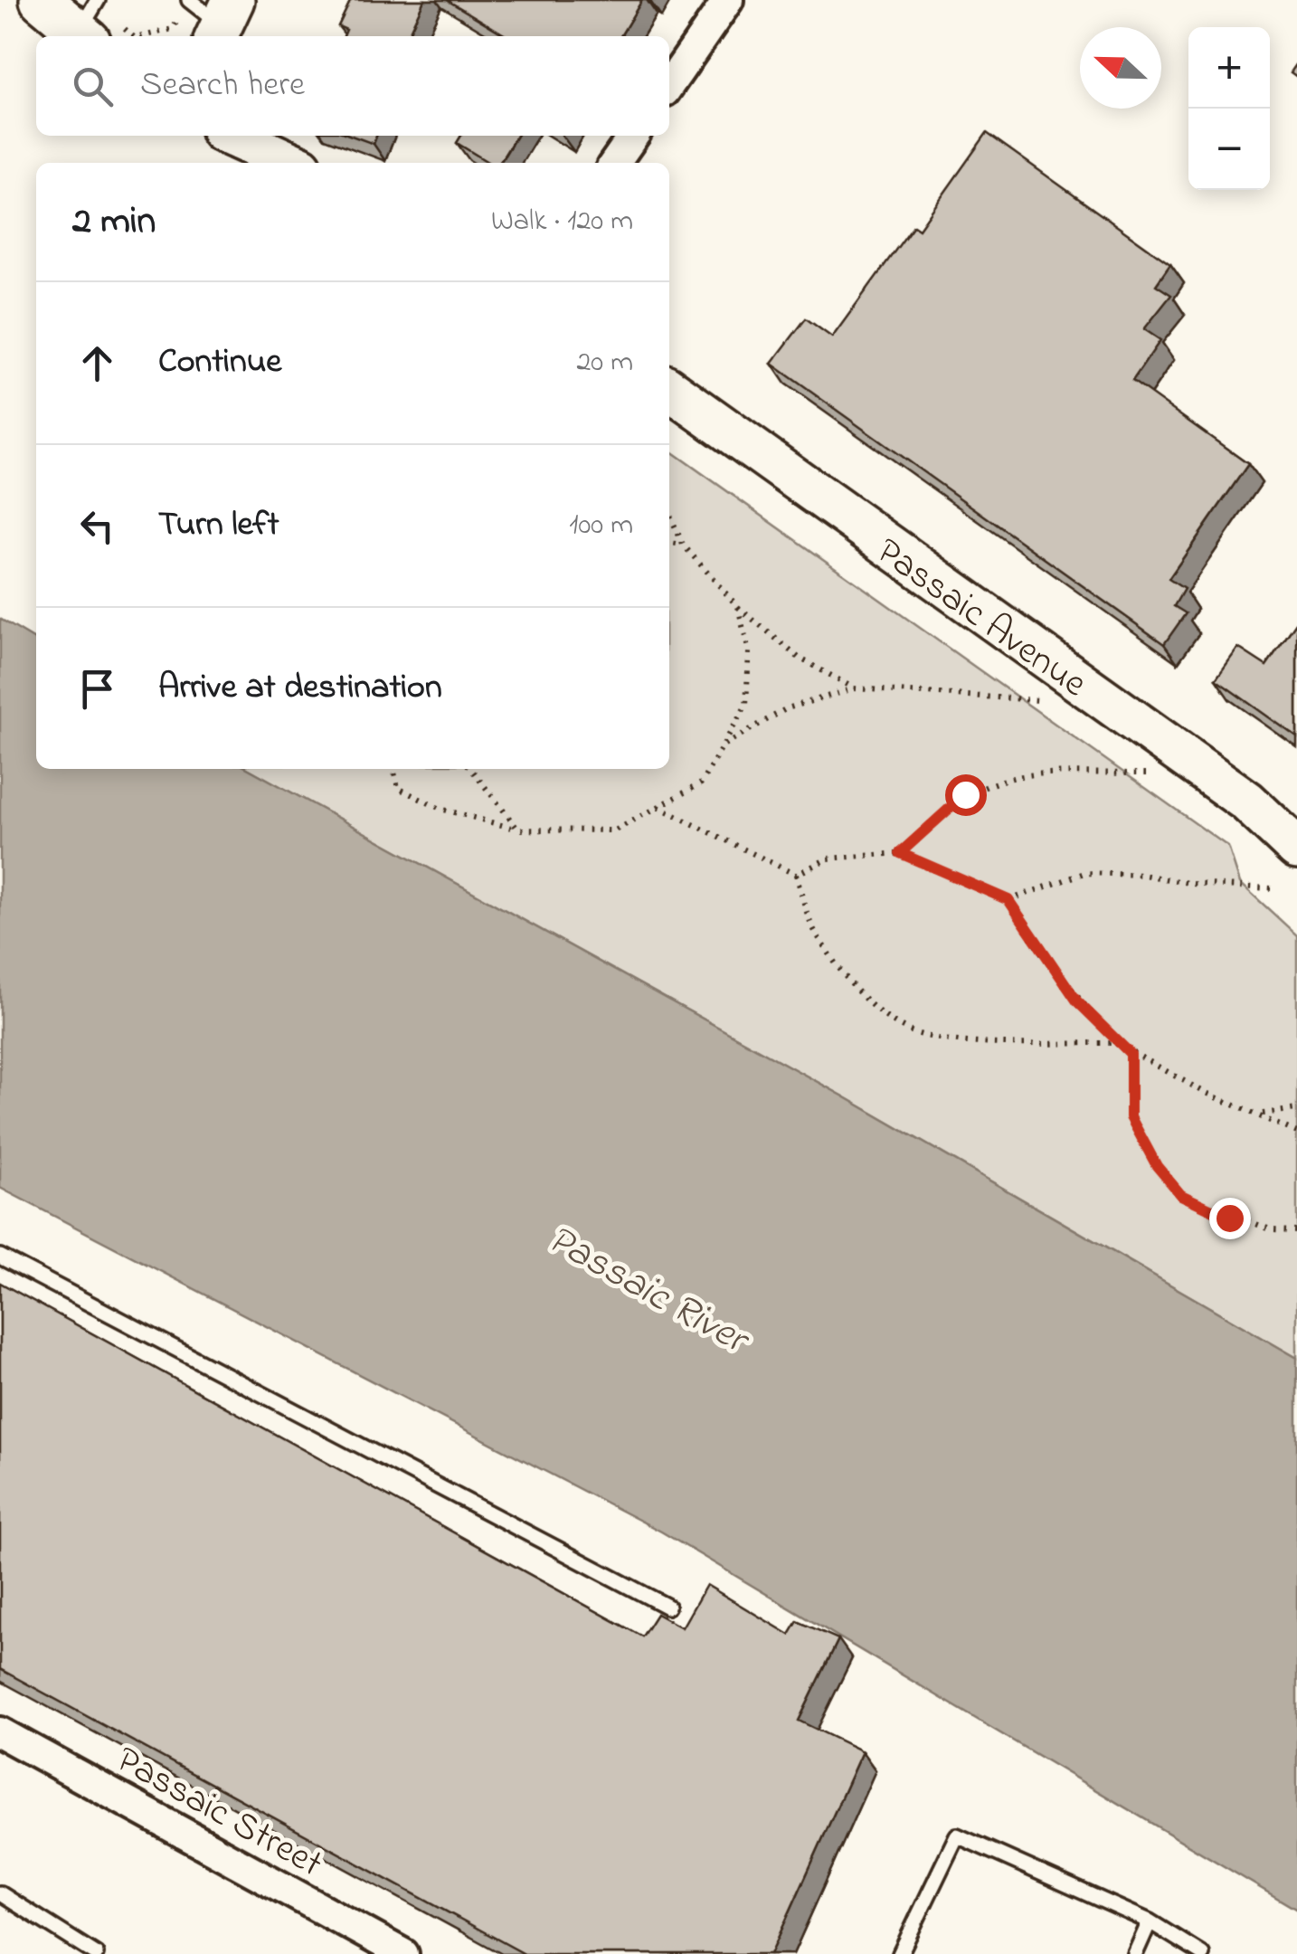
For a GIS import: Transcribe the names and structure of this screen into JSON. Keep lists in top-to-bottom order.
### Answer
{
  "streets": {
    "main road": ["Passaic Avenue"],
    "street": ["Passaic Street"]
  },
  "water": ["Passaic River"],
  "north": "left",
  "page": {
    "map_buttons": ["+", "−"],
    "search": "Search here",
    "heading": ["2 min", "Walk · 120 m"],
    "list": [
      ["Continue", "20 m"],
      ["Turn left", "100 m"],
      "Arrive at destination"
    ]
  }
}
